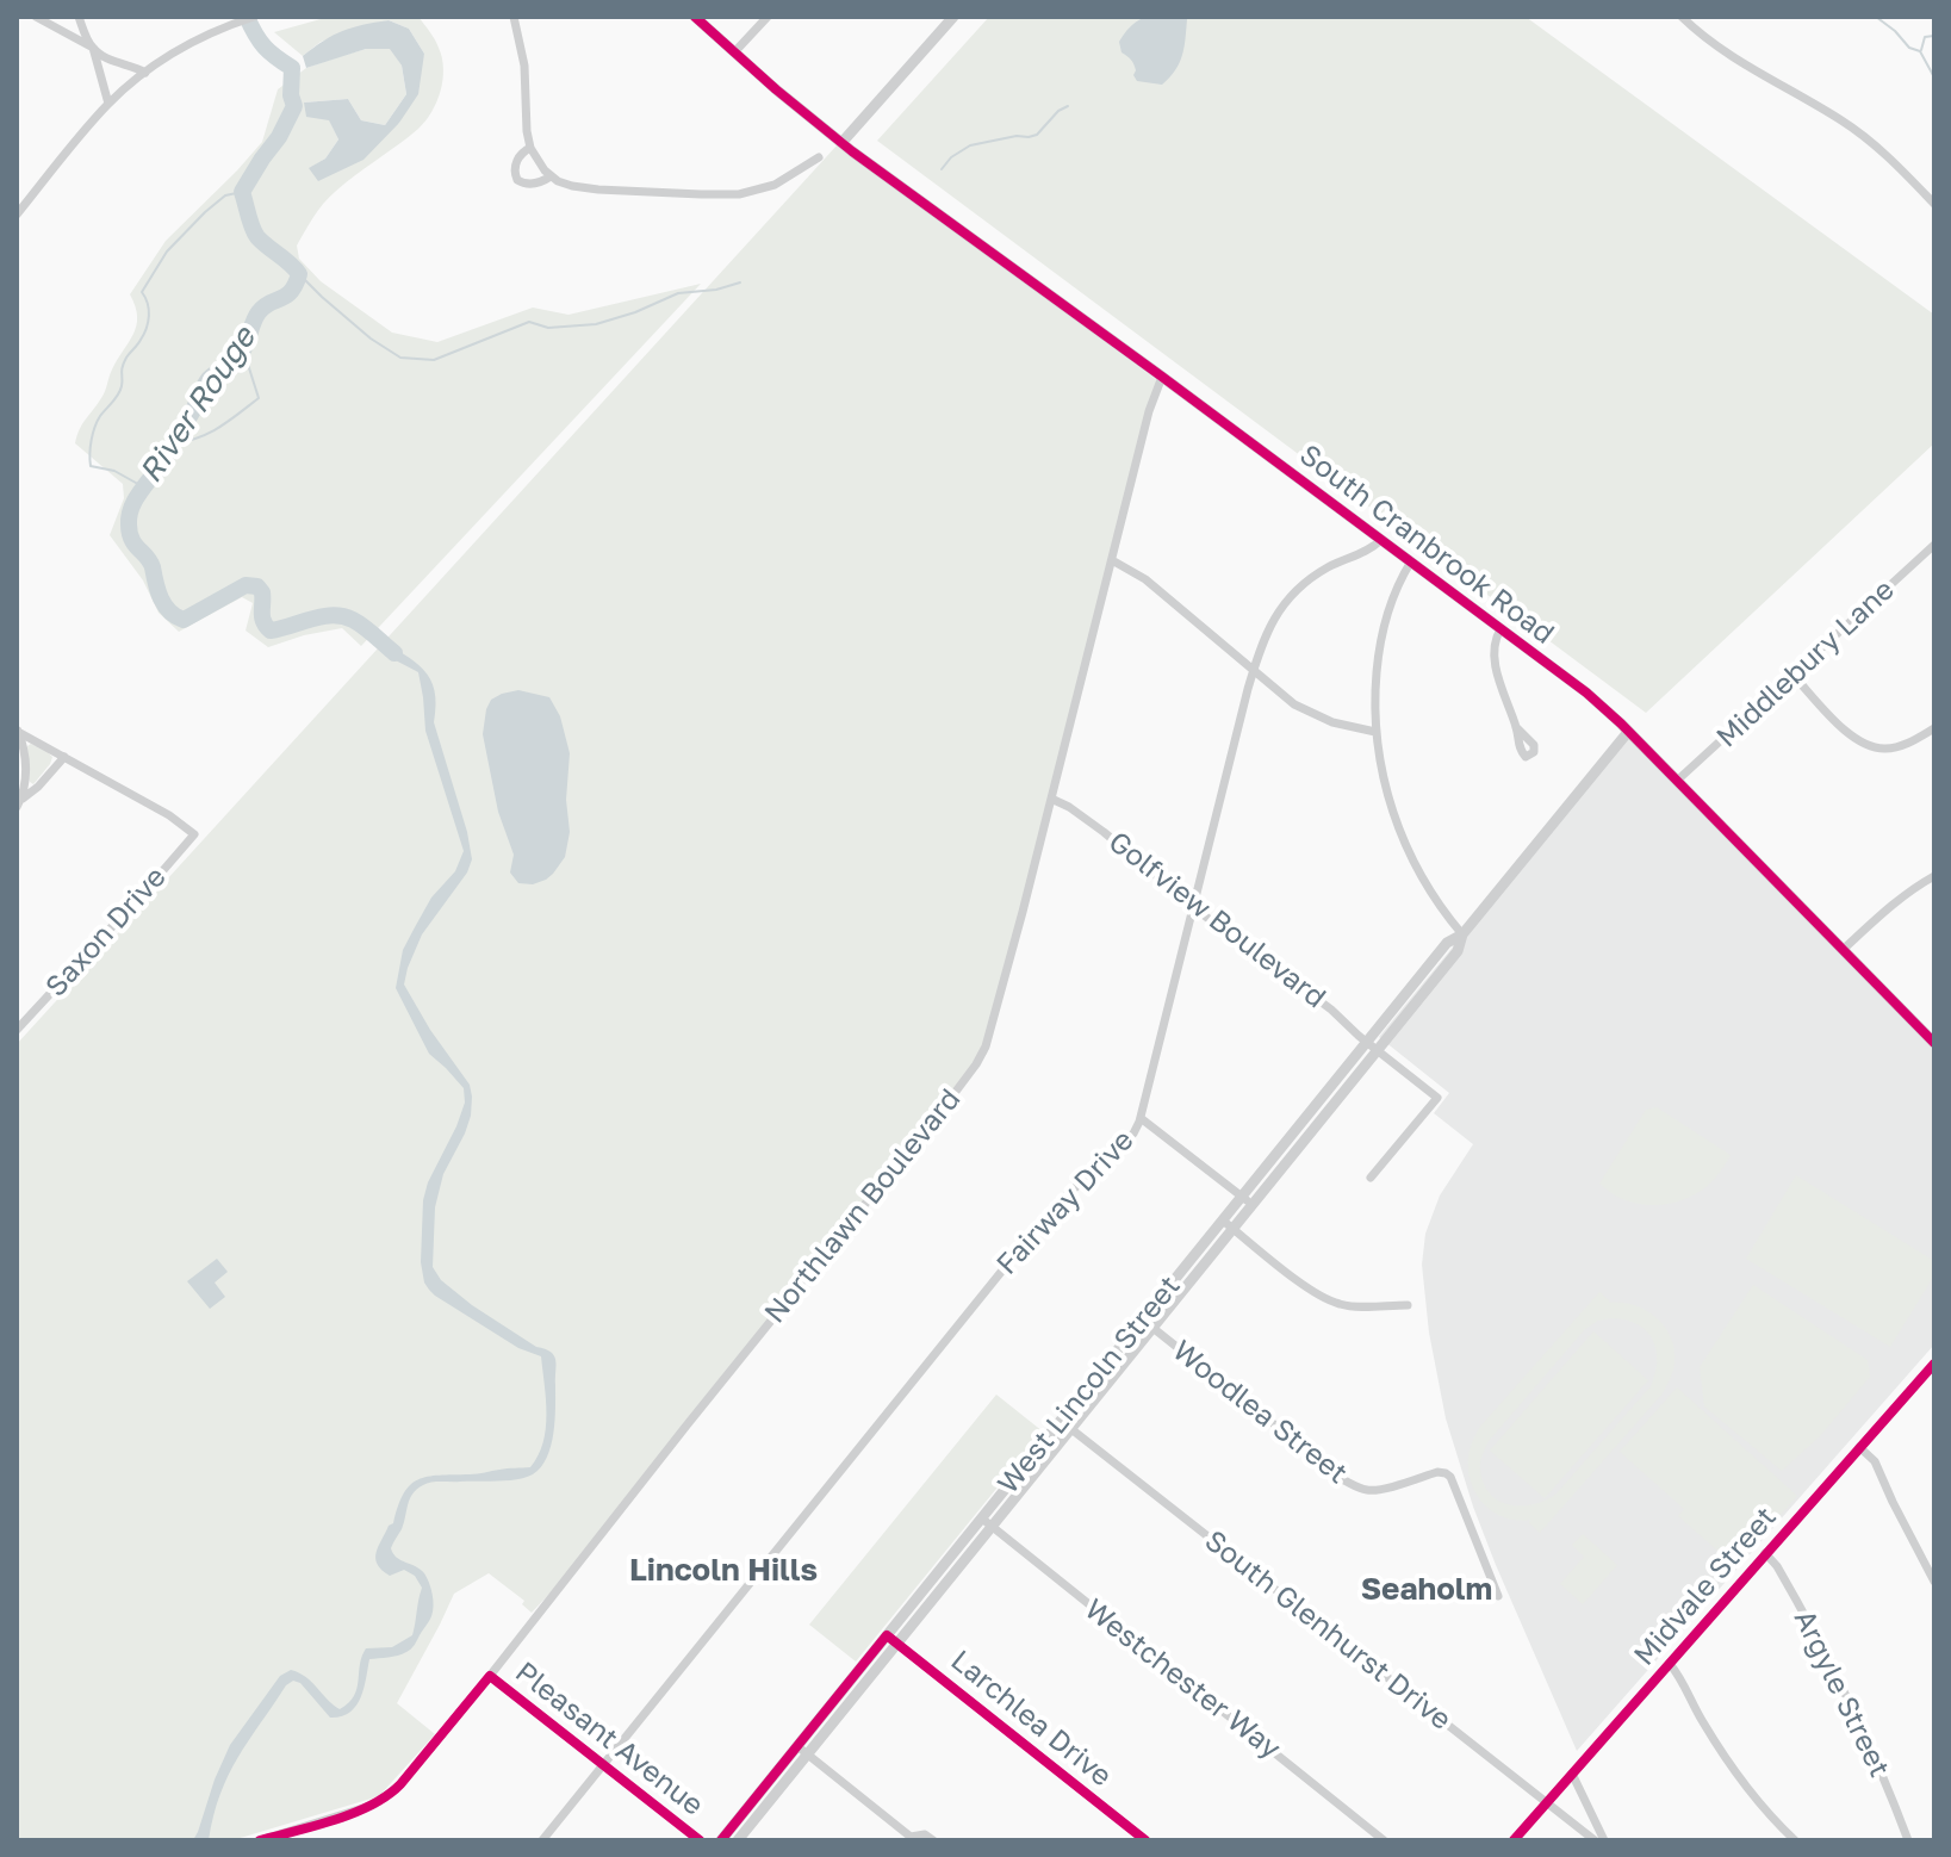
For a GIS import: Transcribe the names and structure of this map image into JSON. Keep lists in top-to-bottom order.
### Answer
{
  "streets": {
    "street": [
      "South Cranbrook Road",
      "Middlebury Lane",
      "Golfview Boulevard",
      "Saxon Drive",
      "Fairway Drive",
      "Northlawn Boulevard",
      "West Lincoln Street",
      "Woodlea Street",
      "Midvale Street",
      "South Glenhurst Drive",
      "Westchester Way",
      "Argyle Street",
      "Larchlea Drive",
      "Pleasant Avenue"
    ]
  },
  "crossings": [
    ["South Cranbrook Road", "Middlebury Lane"],
    ["South Cranbrook Road", "Fairway Drive"],
    ["South Cranbrook Road", "Northlawn Boulevard"],
    ["South Cranbrook Road", "West Lincoln Street"],
    ["Golfview Boulevard", "Fairway Drive"],
    ["Golfview Boulevard", "Northlawn Boulevard"],
    ["Golfview Boulevard", "West Lincoln Street"],
    ["Fairway Drive", "Pleasant Avenue"],
    ["Northlawn Boulevard", "Pleasant Avenue"],
    ["West Lincoln Street", "Woodlea Street"],
    ["West Lincoln Street", "South Glenhurst Drive"],
    ["West Lincoln Street", "Westchester Way"],
    ["West Lincoln Street", "Larchlea Drive"],
    ["Midvale Street", "South Glenhurst Drive"],
    ["Midvale Street", "Argyle Street"]
  ],
  "districts": ["Lincoln Hills", "Seaholm"],
  "water": ["River Rouge"]
}
